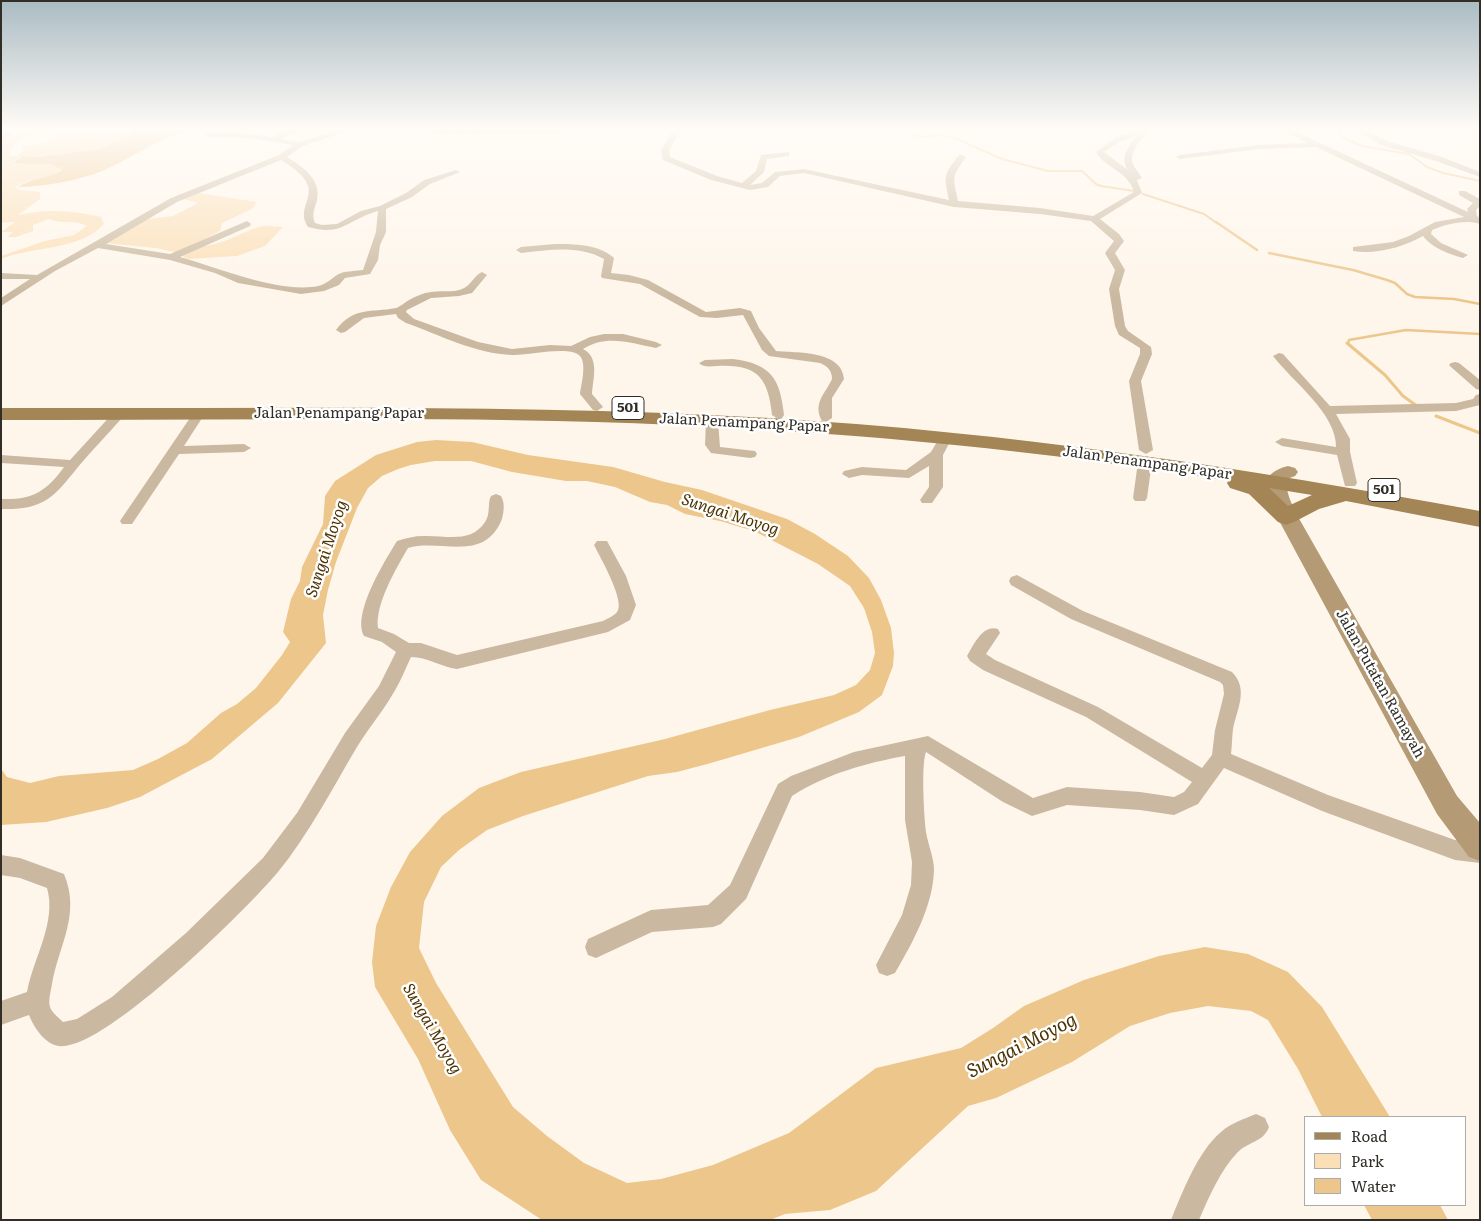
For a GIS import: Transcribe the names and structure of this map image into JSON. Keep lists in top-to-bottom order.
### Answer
{
  "streets": {
    "main road": ["501", "Jalan Penampang Papar", "Jalan Putatan Ramayah"]
  },
  "crossings": [
    ["Jalan Penampang Papar", "Jalan Putatan Ramayah"]
  ],
  "water": ["Sungai Moyog"],
  "legend": ["Road", "Park", "Water"]
}
